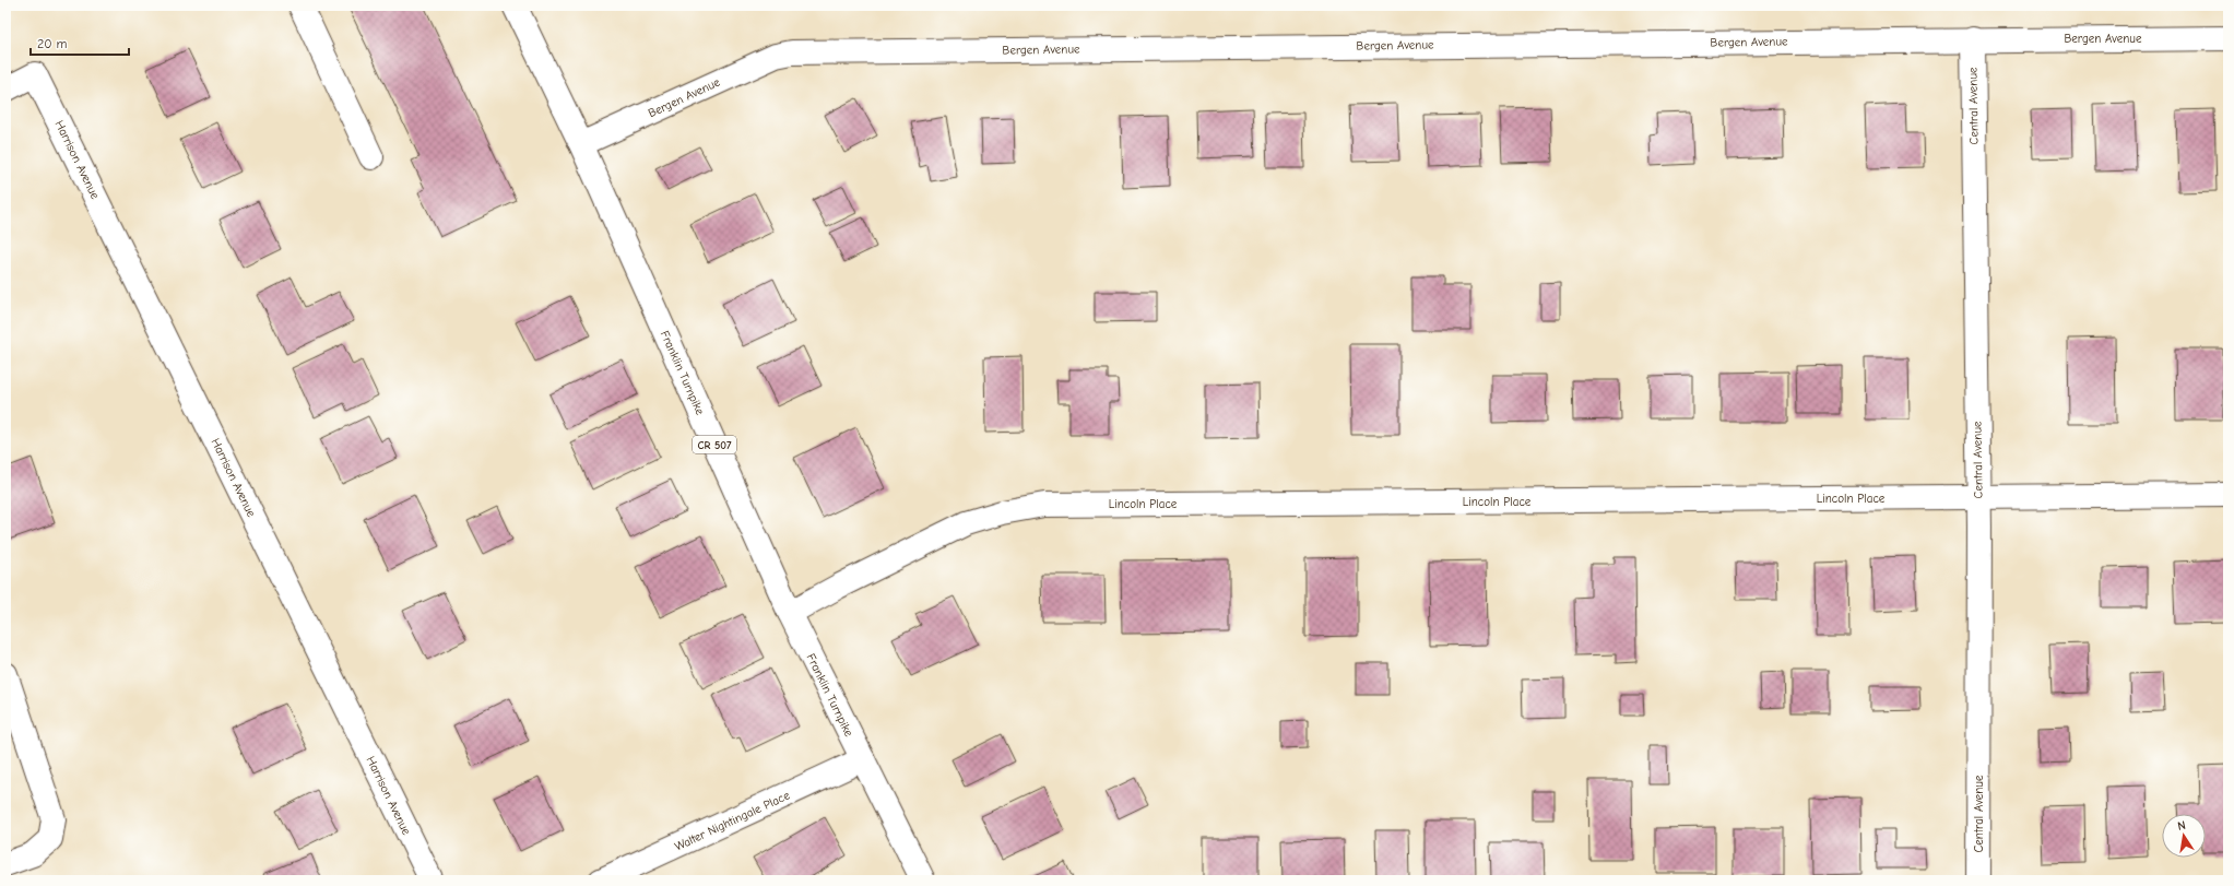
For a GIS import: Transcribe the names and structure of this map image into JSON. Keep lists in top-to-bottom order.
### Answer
{
  "streets": {
    "street": [
      "Bergen Avenue",
      "Central Avenue",
      "Harrison Avenue",
      "Franklin Turnpike",
      "CR 507",
      "Lincoln Place",
      "Walter Nightingale Place"
    ]
  },
  "crossings": [
    ["Bergen Avenue", "Central Avenue"],
    ["Bergen Avenue", "Franklin Turnpike"],
    ["Central Avenue", "Lincoln Place"],
    ["Franklin Turnpike", "Lincoln Place"],
    ["Franklin Turnpike", "Walter Nightingale Place"]
  ],
  "scale_bar": "20 m",
  "north": "top"
}
